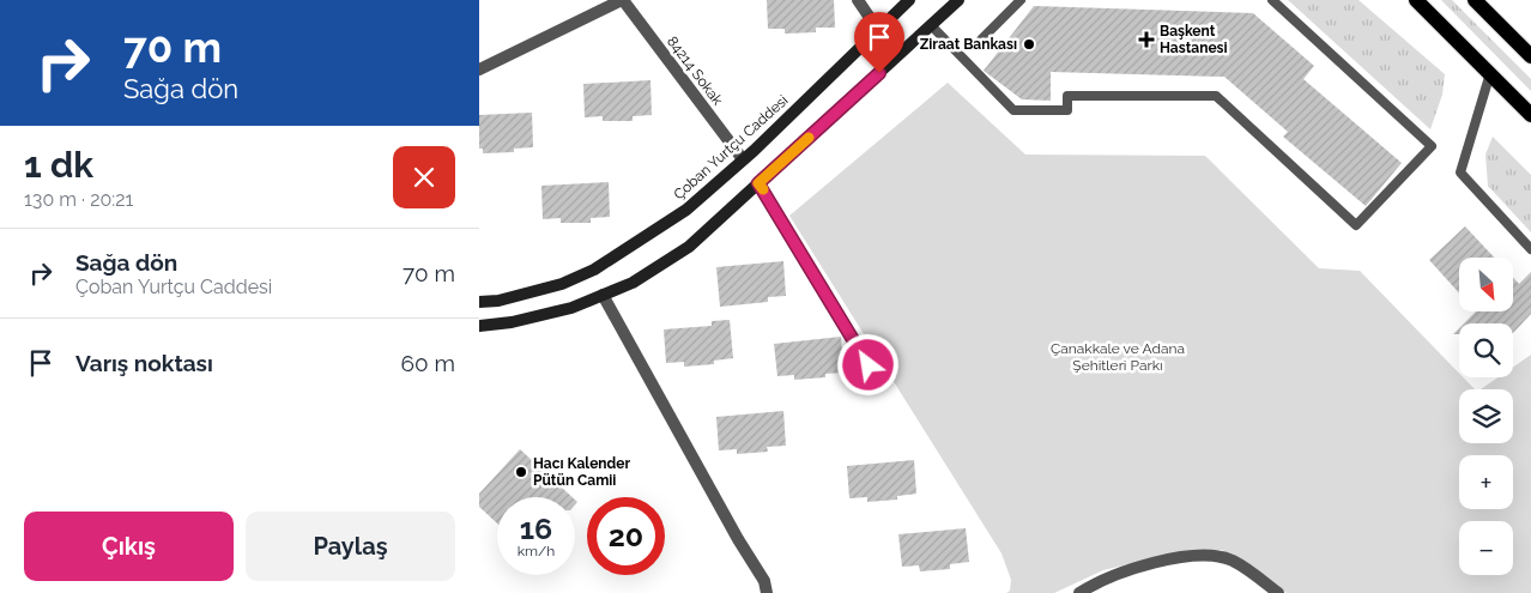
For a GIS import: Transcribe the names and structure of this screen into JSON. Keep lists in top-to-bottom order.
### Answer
{
  "streets": {
    "main road": ["Çoban Yurtçu Caddesi"],
    "street": ["84214 Sokak"]
  },
  "crossings": [
    ["84214 Sokak", "Çoban Yurtçu Caddesi"]
  ],
  "parks": ["Çanakkale ve Adana Şehitleri Parkı"],
  "places": {
    "health": ["Başkent Hastanesi"],
    "other": ["Ziraat Bankası", "Hacı Kalender Pütün Camii"]
  },
  "north": "bottom right",
  "page": {
    "turn": ["70 m", "Sağa dön"],
    "heading": ["1 dk", "130 m · 20:21"],
    "list": [
      {
        "name": "Sağa dön",
        "note": "Çoban Yurtçu Caddesi",
        "value": "70 m"
      },
      {
        "name": "Varış noktası",
        "value": "60 m"
      }
    ],
    "map_buttons": ["+", "−"],
    "speed": "16 km/h",
    "limit": "20",
    "buttons": ["Çıkış", "Paylaş"]
  }
}
